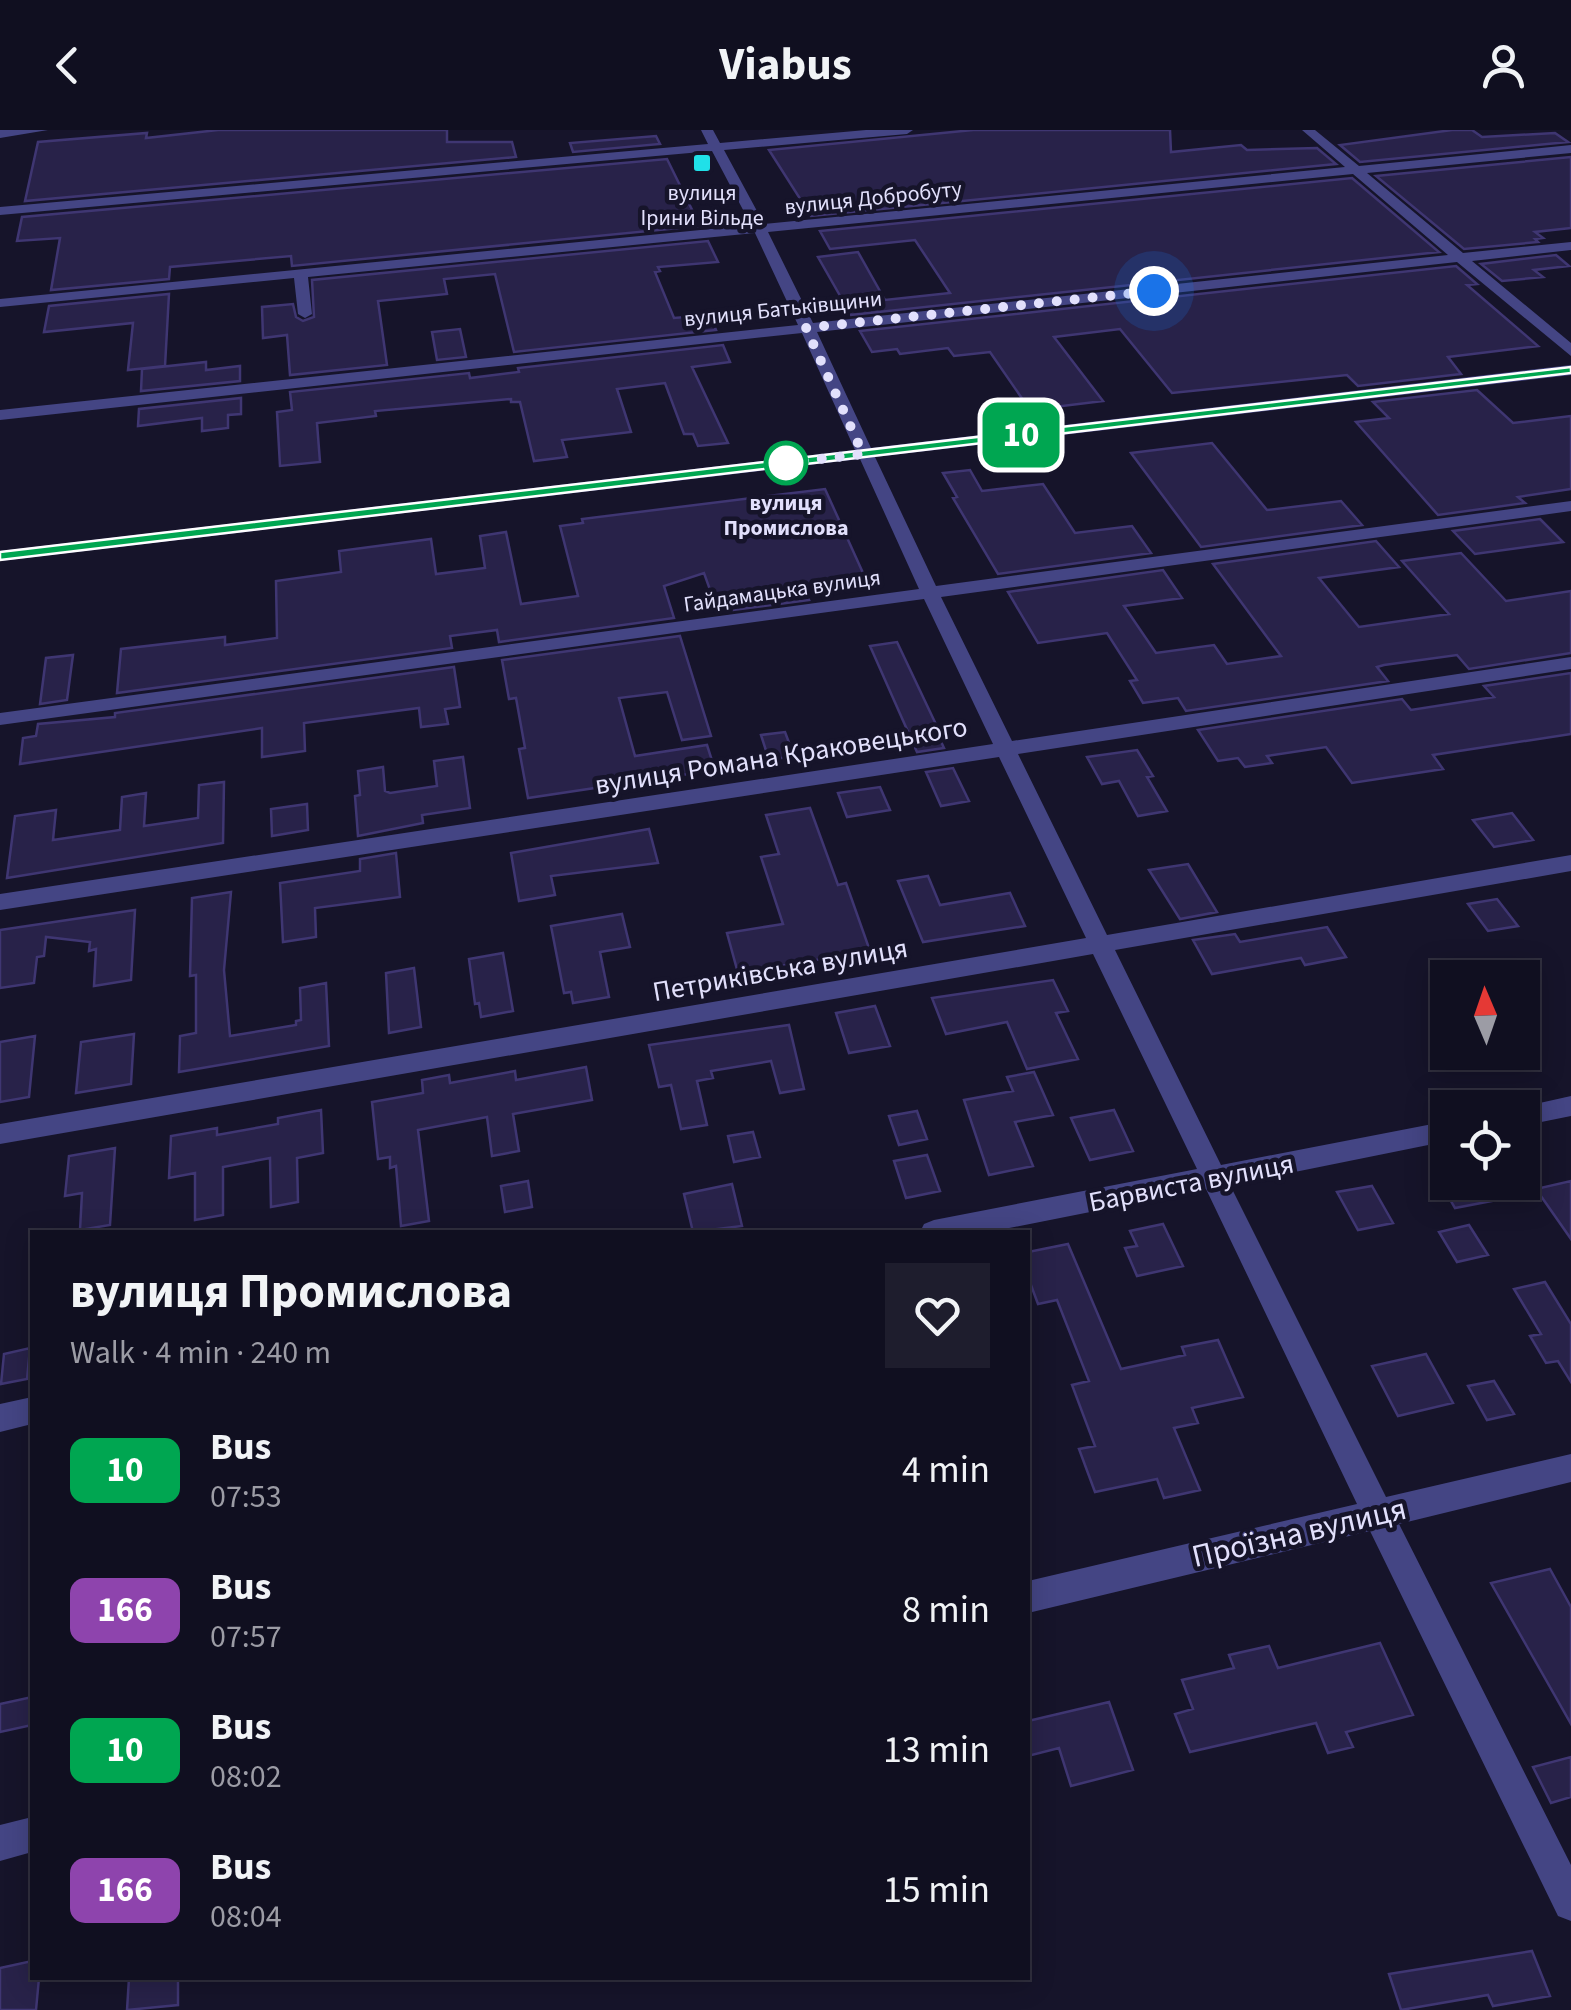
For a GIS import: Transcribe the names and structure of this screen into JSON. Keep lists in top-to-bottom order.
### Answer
{
  "streets": {
    "street": [
      "вулиця Добробуту",
      "вулиця Батьківщини",
      "Гайдамацька вулиця",
      "вулиця Романа Краковецького",
      "Петриківська вулиця",
      "Барвиста вулиця",
      "Проїзна вулиця"
    ]
  },
  "places": {
    "transit": ["вулиця Ірини Вільде"],
    "other": ["вулиця Промислова"]
  },
  "lines": ["bus line 10"],
  "north": "top",
  "page": {
    "header": "Viabus",
    "on_map": "10",
    "heading": ["вулиця Промислова", "Walk · 4 min · 240 m"],
    "list": [
      {
        "mark": "10",
        "name": "Bus",
        "note": "07:53",
        "value": "4 min"
      },
      {
        "mark": "166",
        "name": "Bus",
        "note": "07:57",
        "value": "8 min"
      },
      {
        "mark": "10",
        "name": "Bus",
        "note": "08:02",
        "value": "13 min"
      },
      {
        "mark": "166",
        "name": "Bus",
        "note": "08:04",
        "value": "15 min"
      }
    ]
  }
}
